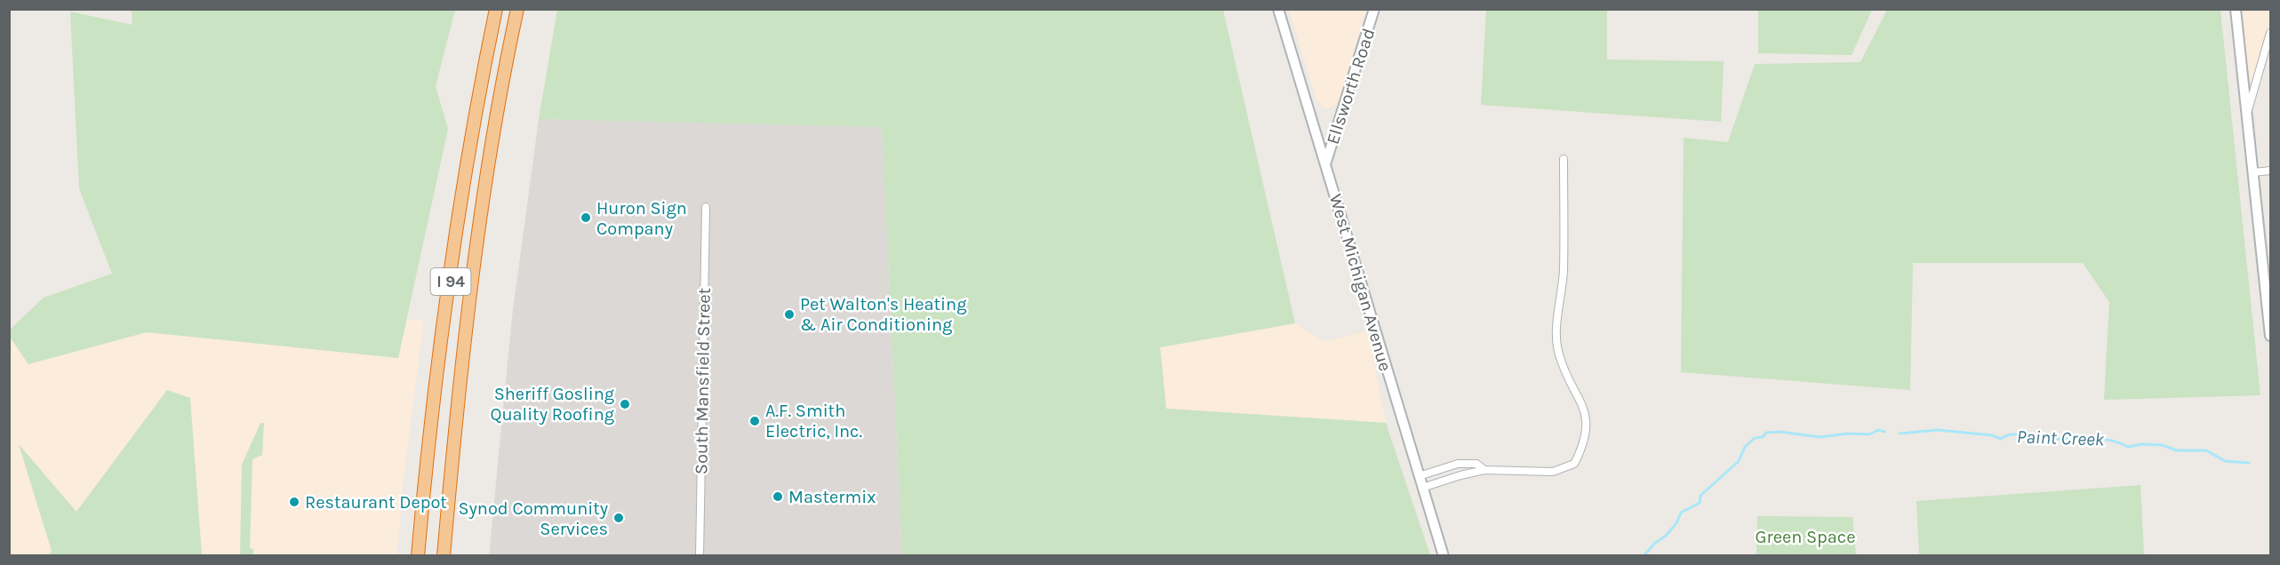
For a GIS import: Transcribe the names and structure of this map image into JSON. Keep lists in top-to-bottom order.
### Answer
{
  "streets": {
    "highway": ["I 94"],
    "main road": ["Ellsworth Road", "West Michigan Avenue"],
    "street": ["South Mansfield Street"]
  },
  "crossings": [
    ["Ellsworth Road", "West Michigan Avenue"]
  ],
  "water": ["Paint Creek"],
  "parks": ["Green Space"],
  "places": [
    "Huron Sign Company",
    "Pet Walton's Heating & Air Conditioning",
    "Sheriff Gosling Quality Roofing",
    "A.F. Smith Electric, Inc.",
    "Mastermix",
    "Restaurant Depot",
    "Synod Community Services"
  ]
}
